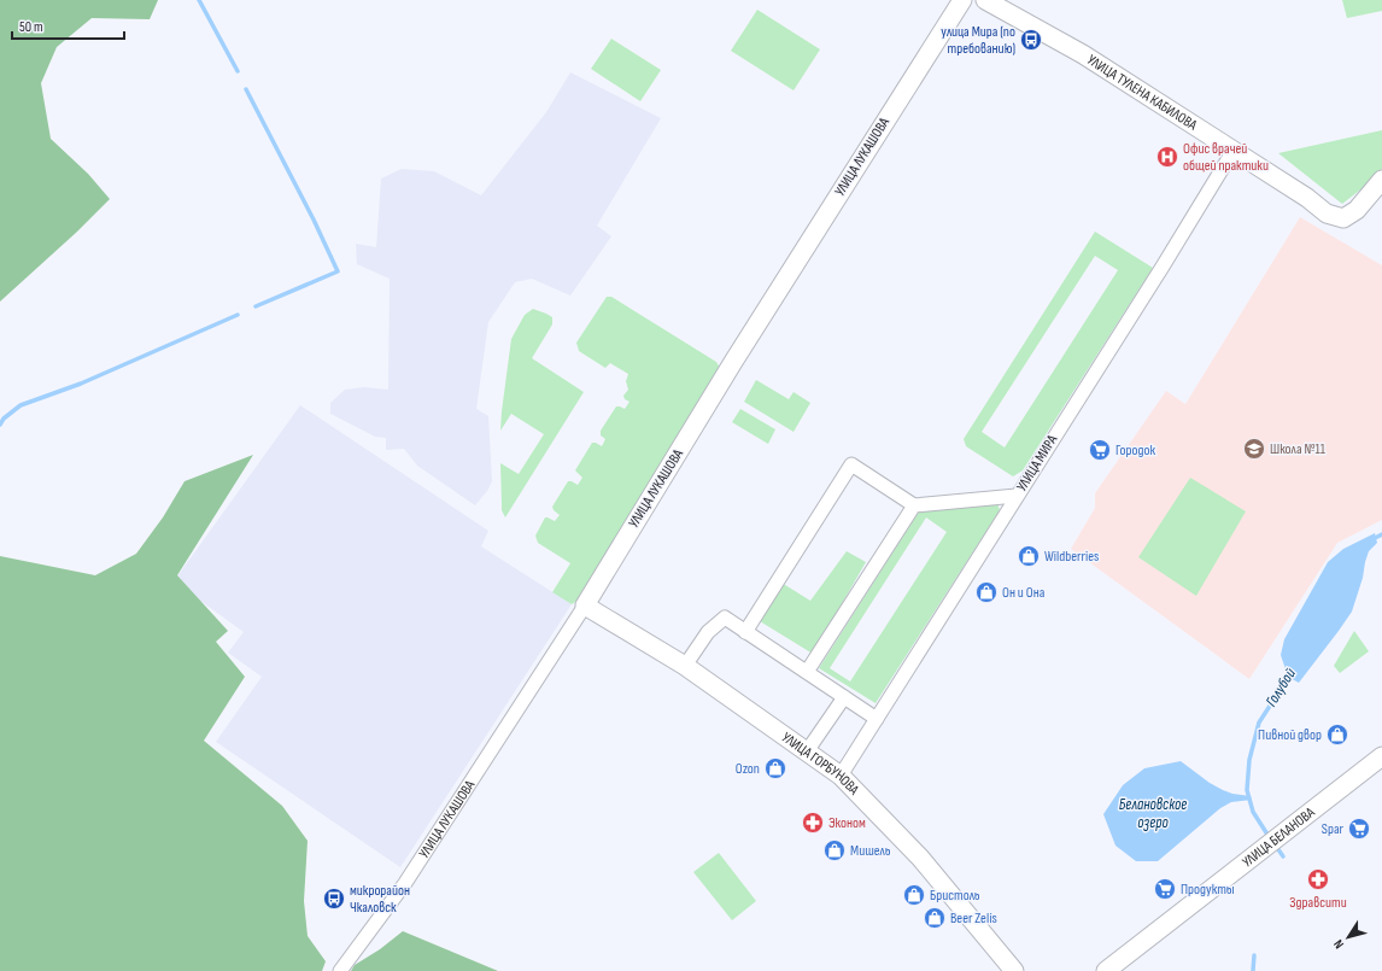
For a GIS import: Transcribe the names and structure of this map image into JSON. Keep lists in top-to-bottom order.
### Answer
{
  "streets": {
    "street": [
      "УЛИЦА ТУЛЕНА КАБИЛОВА",
      "УЛИЦА ЛУКАШОВА",
      "УЛИЦА МИРА",
      "УЛИЦА ГОРБУНОВА",
      "УЛИЦА БЕЛАНОВА"
    ]
  },
  "crossings": [
    ["УЛИЦА ТУЛЕНА КАБИЛОВА", "УЛИЦА МИРА"],
    ["УЛИЦА ЛУКАШОВА", "УЛИЦА ГОРБУНОВА"],
    ["УЛИЦА МИРА", "УЛИЦА ГОРБУНОВА"]
  ],
  "water": ["Голубой", "Белановское озеро"],
  "places": {
    "bus stop": ["улица Мира (по требованию)", "микрорайон Чкаловск"],
    "hospital": ["Офис врачей общей практики"],
    "school or university": ["Школа №11"],
    "supermarket": ["Городок", "Spar", "Продукты"],
    "shop": [
      "Wildberries",
      "Он и Она",
      "Пивной двор",
      "Ozon",
      "Мишель",
      "Бристоль",
      "Beer Zelis"
    ],
    "pharmacy": ["Эконом", "Здравсити"]
  },
  "scale_bar": "50 m",
  "north": "bottom left"
}
